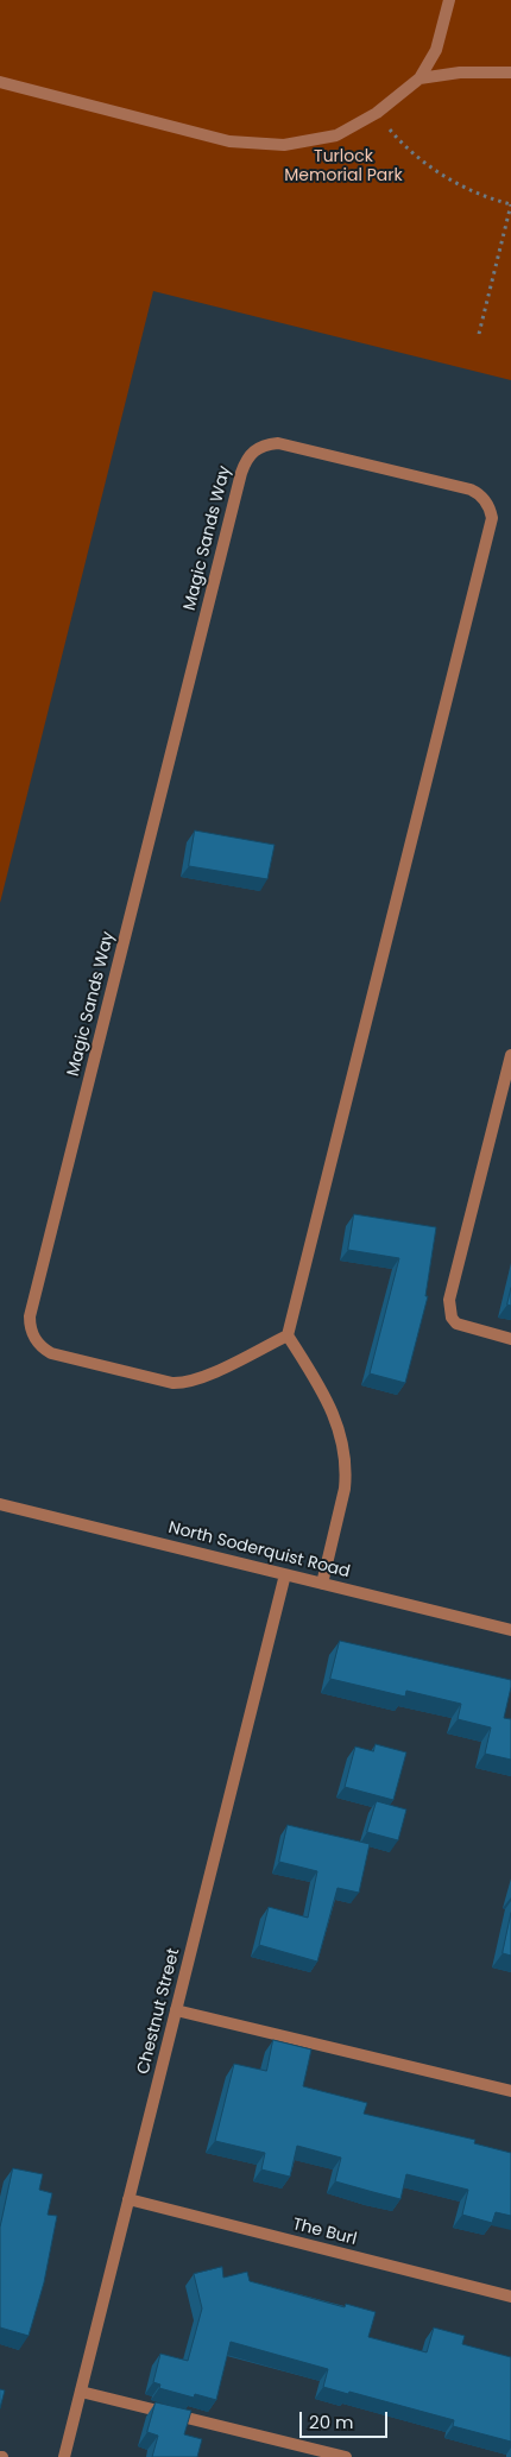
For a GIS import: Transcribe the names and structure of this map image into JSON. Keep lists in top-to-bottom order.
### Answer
{
  "streets": {
    "street": [
      "Magic Sands Way",
      "North Soderquist Road",
      "Chestnut Street",
      "The Burl"
    ]
  },
  "crossings": [
    ["North Soderquist Road", "Chestnut Street"],
    ["Chestnut Street", "The Burl"]
  ],
  "parks": ["Turlock Memorial Park"],
  "scale_bar": "20 m"
}
